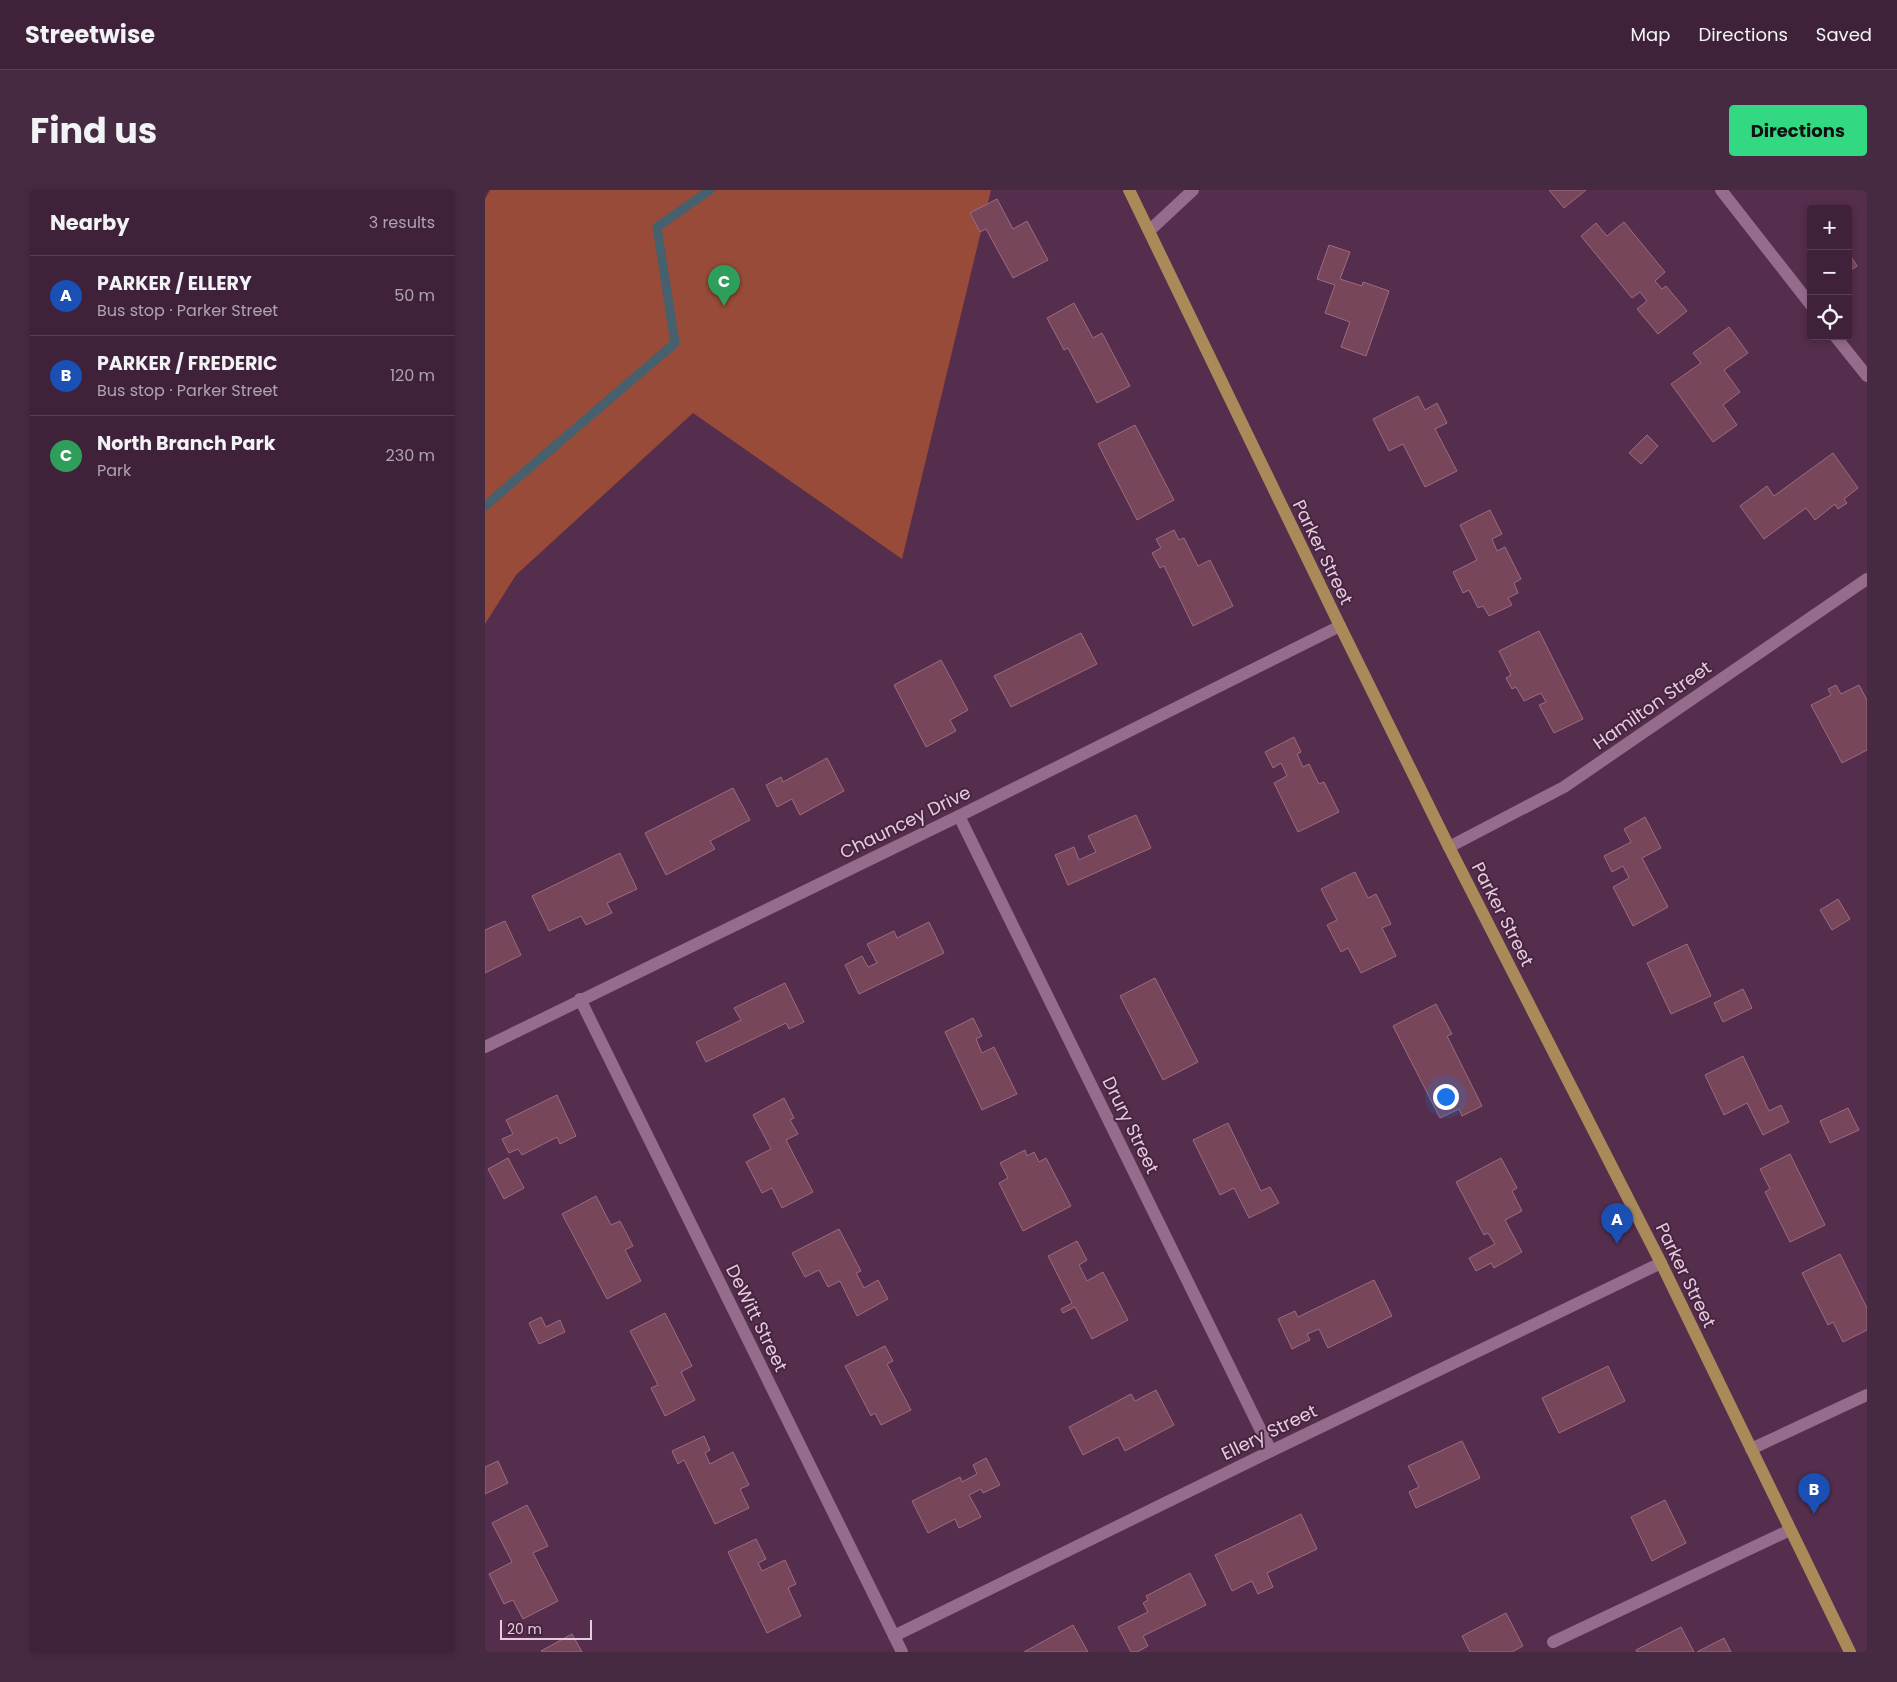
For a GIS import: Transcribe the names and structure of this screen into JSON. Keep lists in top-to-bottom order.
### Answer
{
  "streets": {
    "main road": ["Parker Street"],
    "street": [
      "Hamilton Street",
      "Chauncey Drive",
      "Drury Street",
      "DeWitt Street",
      "Ellery Street"
    ]
  },
  "crossings": [
    ["Parker Street", "Hamilton Street"],
    ["Parker Street", "Chauncey Drive"],
    ["Parker Street", "Ellery Street"],
    ["Chauncey Drive", "Drury Street"],
    ["Chauncey Drive", "DeWitt Street"],
    ["Drury Street", "Ellery Street"],
    ["DeWitt Street", "Ellery Street"]
  ],
  "scale_bar": "20 m",
  "page": {
    "header": "Streetwise",
    "nav": ["Map", "Directions", "Saved"],
    "title": "Find us",
    "buttons": "Directions",
    "heading": ["Nearby", "3 results"],
    "map_buttons": ["+", "−"],
    "list": [
      {
        "mark": "A",
        "name": "PARKER / ELLERY",
        "note": "Bus stop · Parker Street",
        "value": "50 m"
      },
      {
        "mark": "B",
        "name": "PARKER / FREDERIC",
        "note": "Bus stop · Parker Street",
        "value": "120 m"
      },
      {
        "mark": "C",
        "name": "North Branch Park",
        "note": "Park",
        "value": "230 m"
      }
    ],
    "pins": ["C", "A", "B"],
    "scale": "20 m"
  }
}
